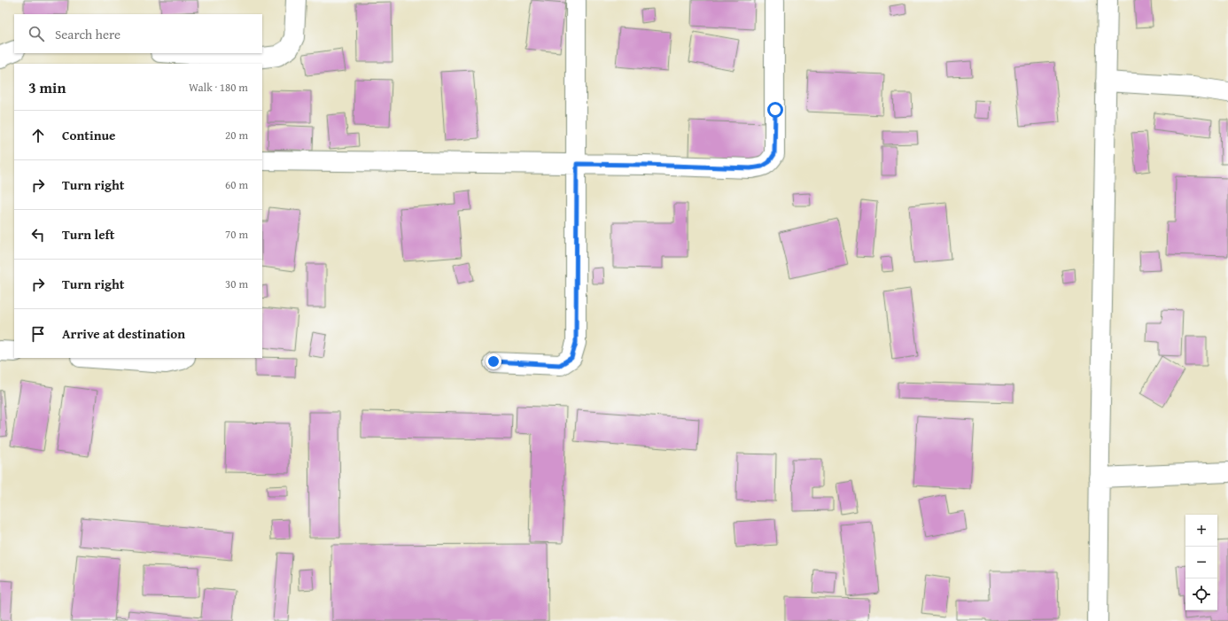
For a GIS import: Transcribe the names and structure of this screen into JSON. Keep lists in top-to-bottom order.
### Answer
{
  "page": {
    "search": "Search here",
    "heading": ["3 min", "Walk · 180 m"],
    "list": [
      ["Continue", "20 m"],
      ["Turn right", "60 m"],
      ["Turn left", "70 m"],
      ["Turn right", "30 m"],
      "Arrive at destination"
    ],
    "map_buttons": ["+", "−"]
  }
}
